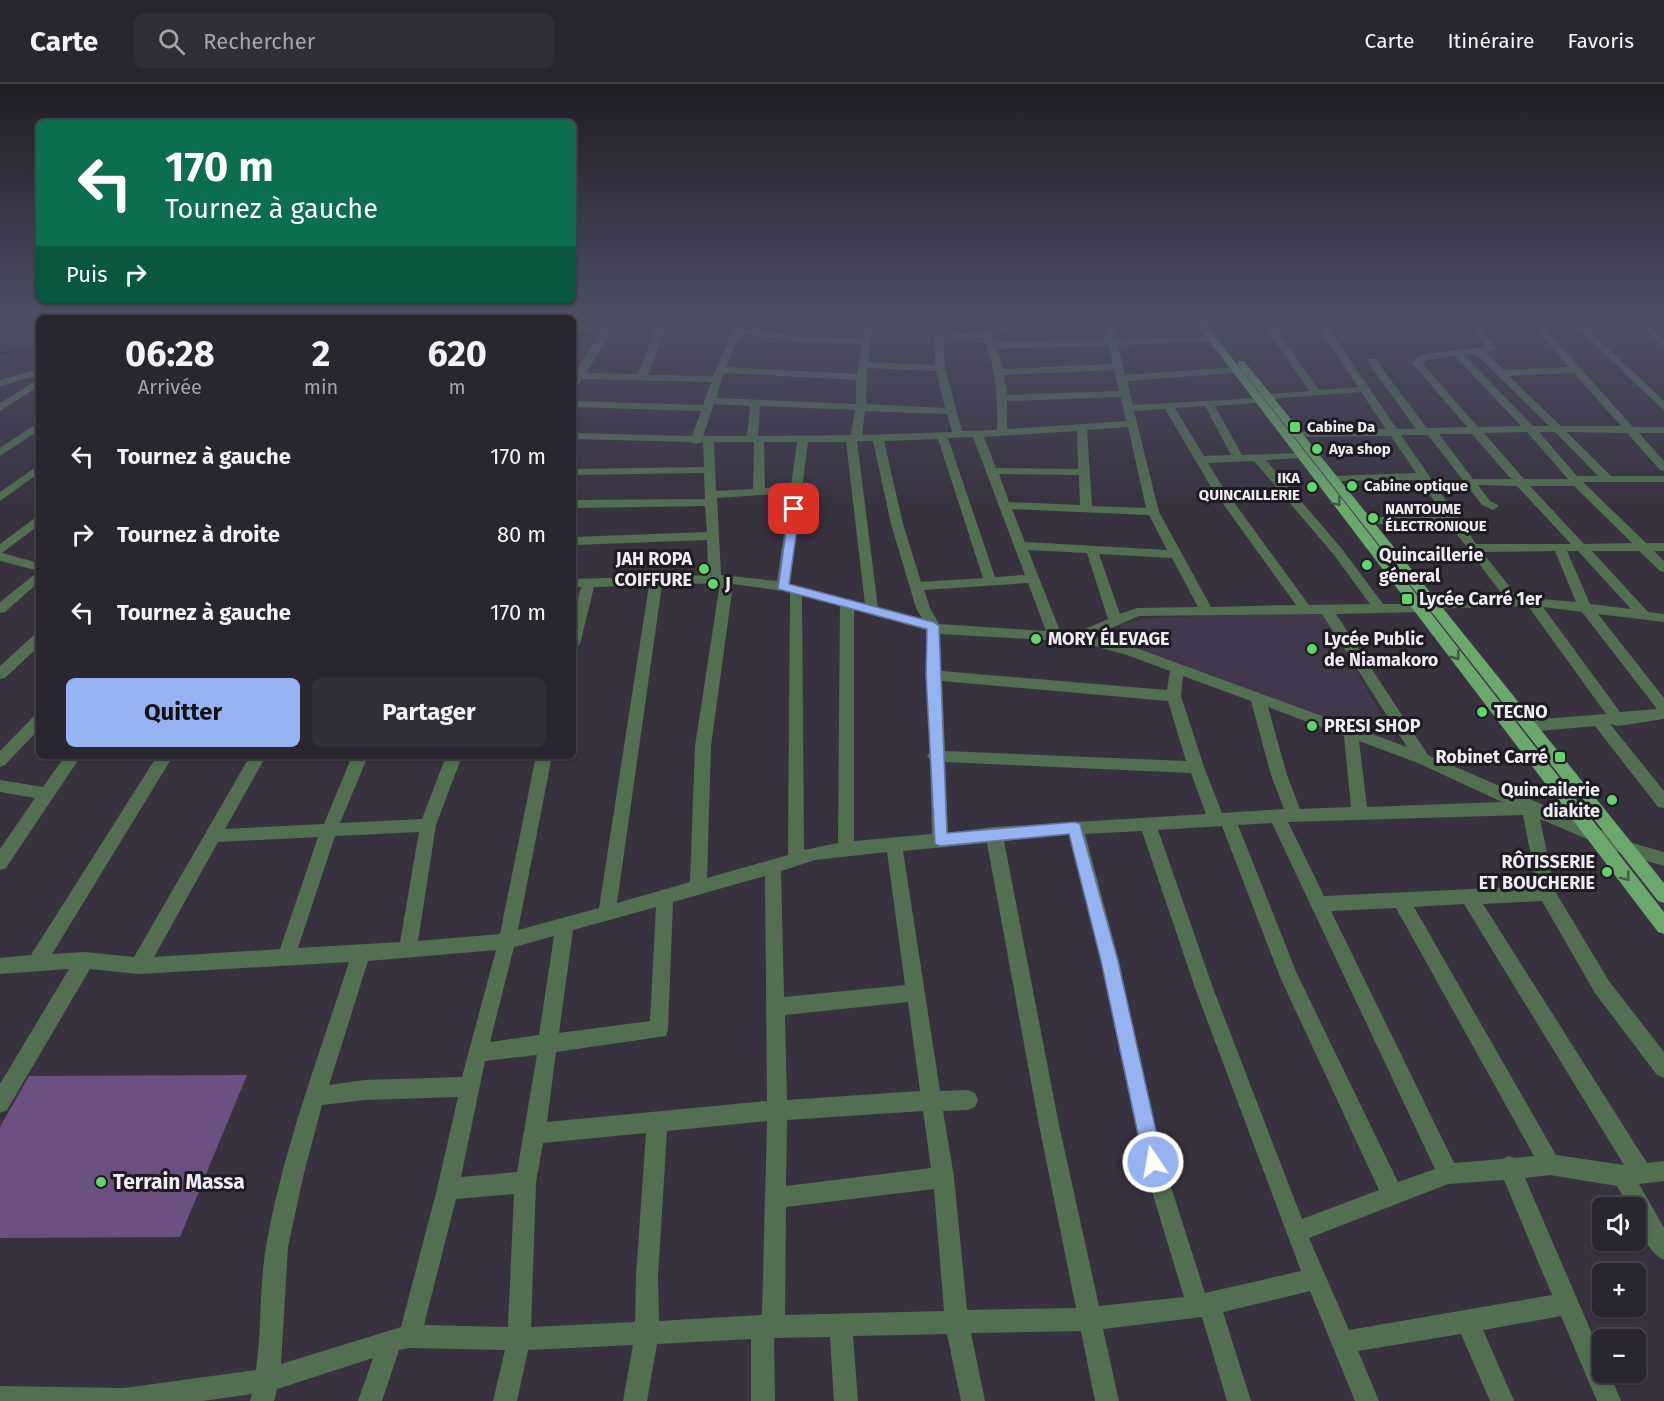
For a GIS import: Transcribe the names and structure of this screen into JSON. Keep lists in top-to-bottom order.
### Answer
{
  "places": {
    "transit": ["Cabine Da", "Lycée Carré 1er", "Robinet Carré"],
    "other": [
      "Aya shop",
      "Cabine optique",
      "IKA QUINCAILLERIE",
      "NANTOUME ÉLECTRONIQUE",
      "Quincaillerie géneral",
      "JAH ROPA COIFFURE",
      "J",
      "MORY ÉLEVAGE",
      "Lycée Public de Niamakoro",
      "TECNO",
      "PRESI SHOP",
      "Quincailerie diakite",
      "RÔTISSERIE ET BOUCHERIE",
      "Terrain Massa"
    ]
  },
  "page": {
    "header": "Carte",
    "search": "Rechercher",
    "nav": ["Carte", "Itinéraire", "Favoris"],
    "turn": ["170 m", "Tournez à gauche"],
    "then": "Puis",
    "eta": [
      "06:28",
      "Arrivée",
      "2",
      "min",
      "620",
      "m"
    ],
    "list": [
      {
        "name": "Tournez à gauche",
        "value": "170 m"
      },
      {
        "name": "Tournez à droite",
        "value": "80 m"
      },
      {
        "name": "Tournez à gauche",
        "value": "170 m"
      }
    ],
    "buttons": ["Quitter", "Partager"],
    "map_buttons": ["+", "−"]
  }
}
